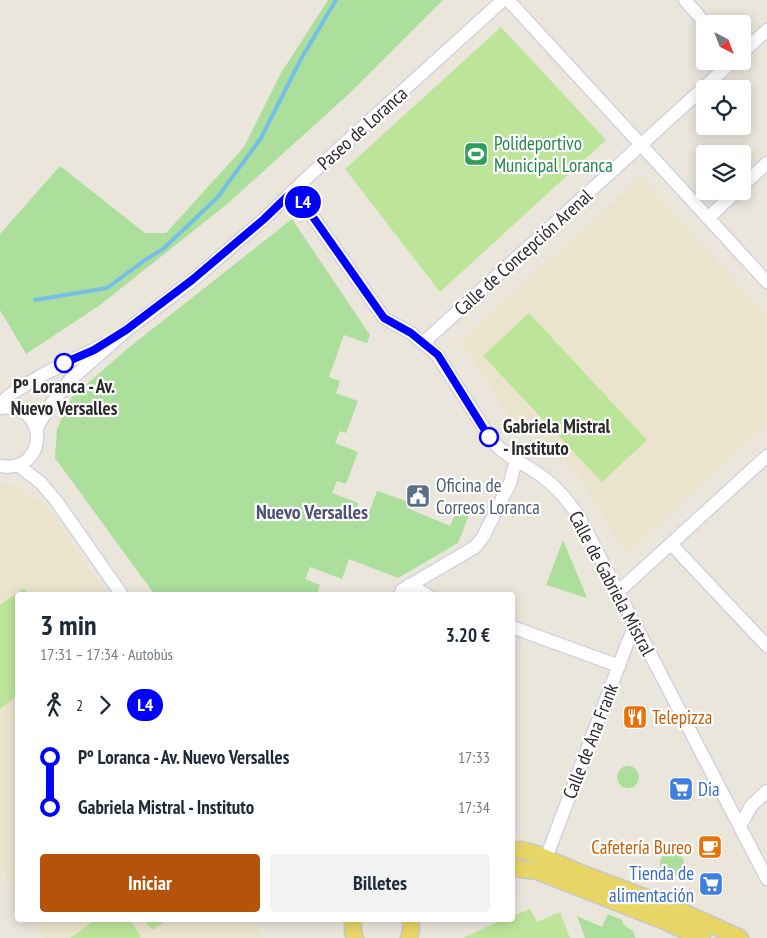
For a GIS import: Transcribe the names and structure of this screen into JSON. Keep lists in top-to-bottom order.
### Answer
{
  "streets": {
    "street": [
      "Paseo de Loranca",
      "Calle de Concepción Arenal",
      "Calle de Gabriela Mistral",
      "Calle de Ana Frank"
    ]
  },
  "crossings": [
    ["Paseo de Loranca", "Calle de Gabriela Mistral"],
    ["Calle de Concepción Arenal", "Calle de Gabriela Mistral"],
    ["Calle de Gabriela Mistral", "Calle de Ana Frank"]
  ],
  "districts": ["Nuevo Versalles"],
  "places": {
    "sports": ["Polideportivo Municipal Loranca"],
    "other": ["Pº Loranca - Av. Nuevo Versalles", "Gabriela Mistral - Instituto"],
    "public building": ["Oficina de Correos Loranca"],
    "restaurant": ["Telepizza"],
    "supermarket": ["Dia", "Tienda de alimentación"],
    "cafe": ["Cafetería Bureo"]
  },
  "lines": ["bus line L4"],
  "north": "bottom right",
  "page": {
    "on_map": "L4",
    "heading": ["3 min", "17:31 – 17:34 · Autobús", "3.20 €"],
    "legs": ["2", "L4"],
    "list": [
      {
        "name": "Pº Loranca - Av. Nuevo Versalles",
        "value": "17:33"
      },
      {
        "name": "Gabriela Mistral - Instituto",
        "value": "17:34"
      }
    ],
    "buttons": ["Iniciar", "Billetes"]
  }
}
